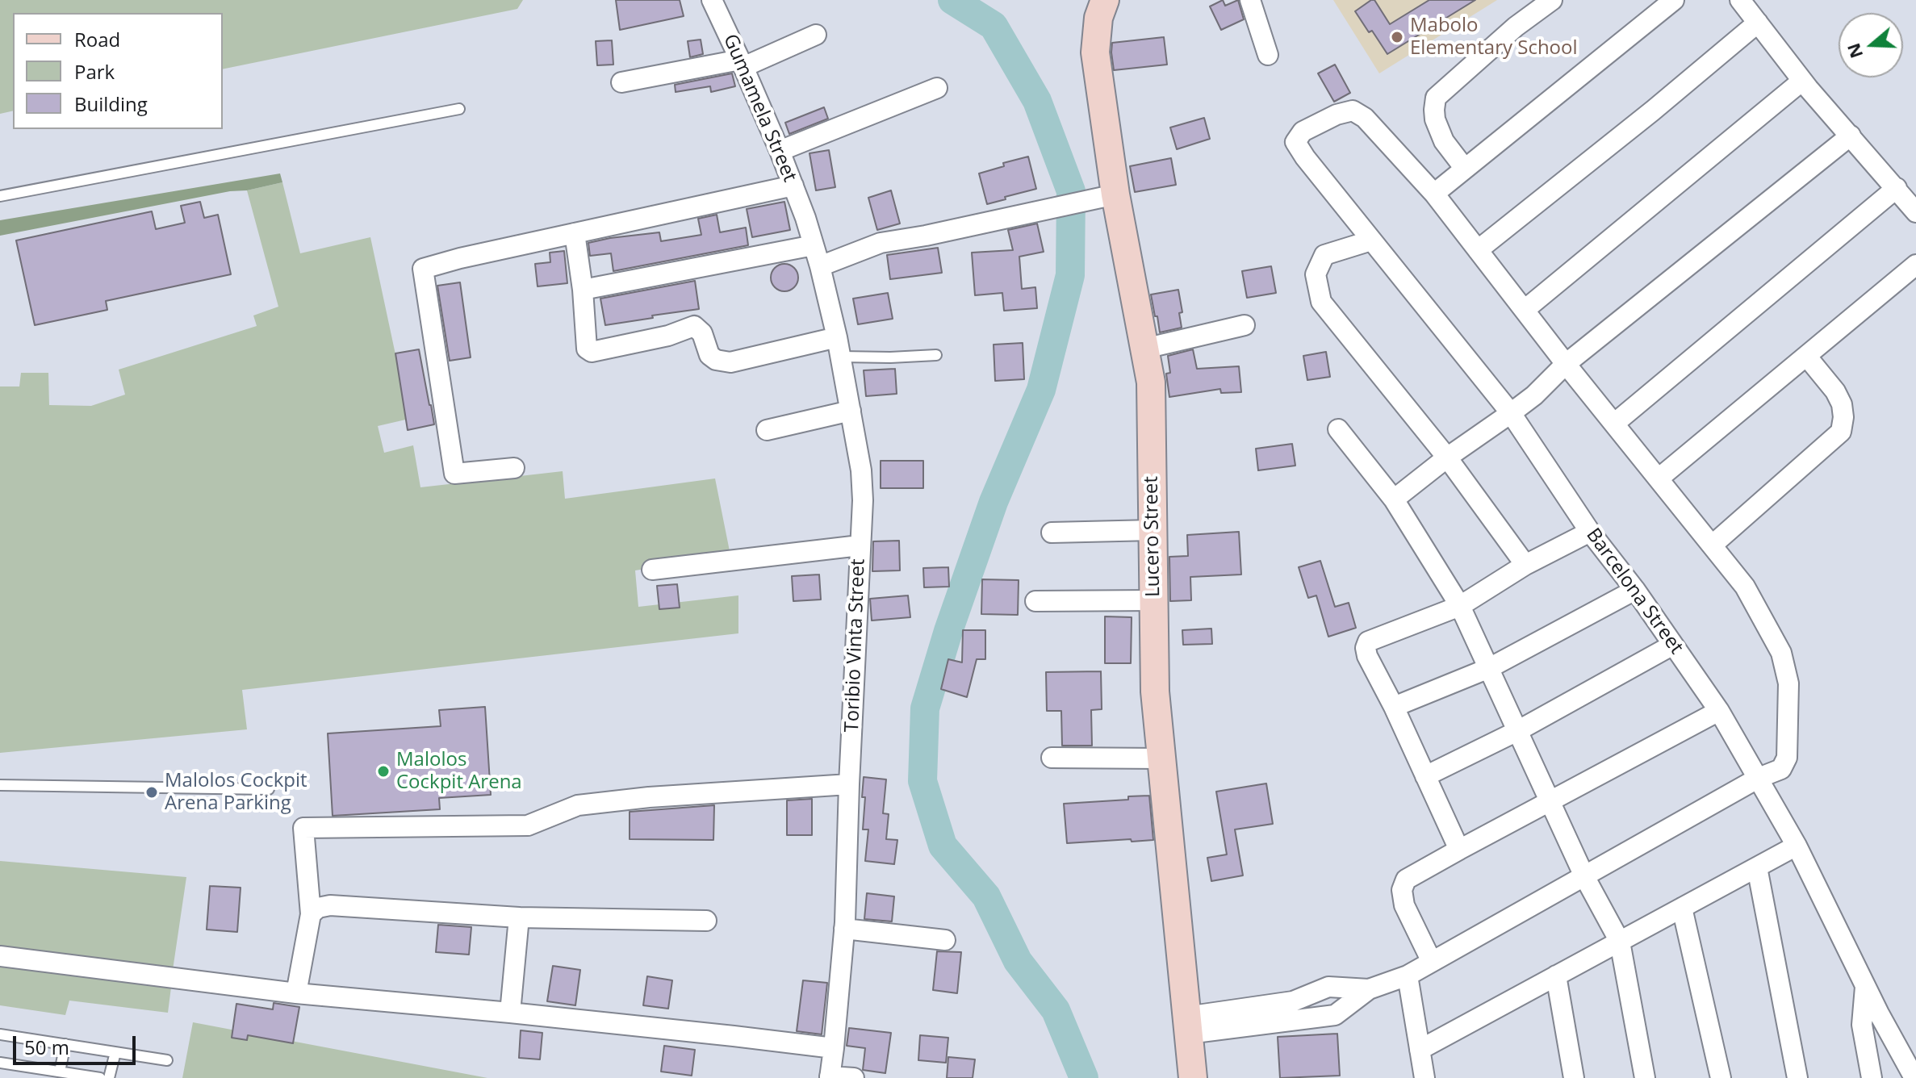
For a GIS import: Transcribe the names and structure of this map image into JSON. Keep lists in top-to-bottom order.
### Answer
{
  "streets": {
    "street": [
      "Gumamela Street",
      "Lucero Street",
      "Barcelona Street",
      "Toribio Vinta Street"
    ]
  },
  "crossings": [
    ["Gumamela Street", "Toribio Vinta Street"]
  ],
  "places": ["Mabolo Elementary School", "Malolos Cockpit Arena", "Malolos Cockpit Arena Parking"],
  "legend": ["Road", "Park", "Building"],
  "scale_bar": "50 m",
  "north": "left"
}
